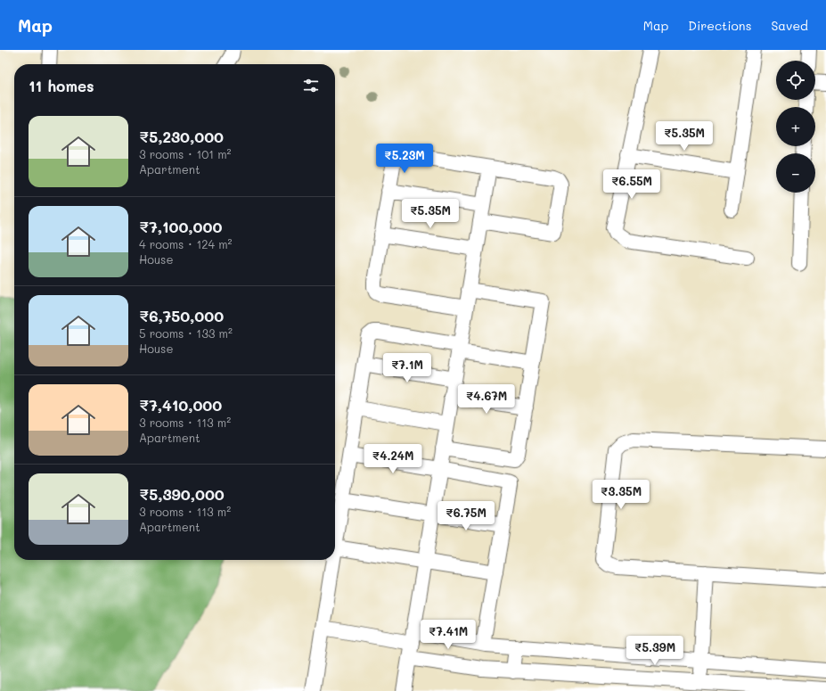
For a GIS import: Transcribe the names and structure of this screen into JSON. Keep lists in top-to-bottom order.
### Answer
{
  "page": {
    "header": "Map",
    "nav": ["Map", "Directions", "Saved"],
    "map_buttons": ["+", "−"],
    "heading": "11 homes",
    "list": [
      {
        "name": "₹5,230,000",
        "note": "3 rooms · 101 m² · Apartment"
      },
      {
        "name": "₹7,100,000",
        "note": "4 rooms · 124 m² · House"
      },
      {
        "name": "₹6,750,000",
        "note": "5 rooms · 133 m² · House"
      },
      {
        "name": "₹7,410,000",
        "note": "3 rooms · 113 m² · Apartment"
      },
      {
        "name": "₹5,390,000",
        "note": "3 rooms · 113 m² · Apartment"
      }
    ],
    "price": [
      "₹5.35M",
      "₹5.23M",
      "₹6.55M",
      "₹5.35M",
      "₹7.1M",
      "₹4.67M",
      "₹4.24M",
      "₹3.35M",
      "₹6.75M",
      "₹7.41M",
      "₹5.39M"
    ]
  }
}
